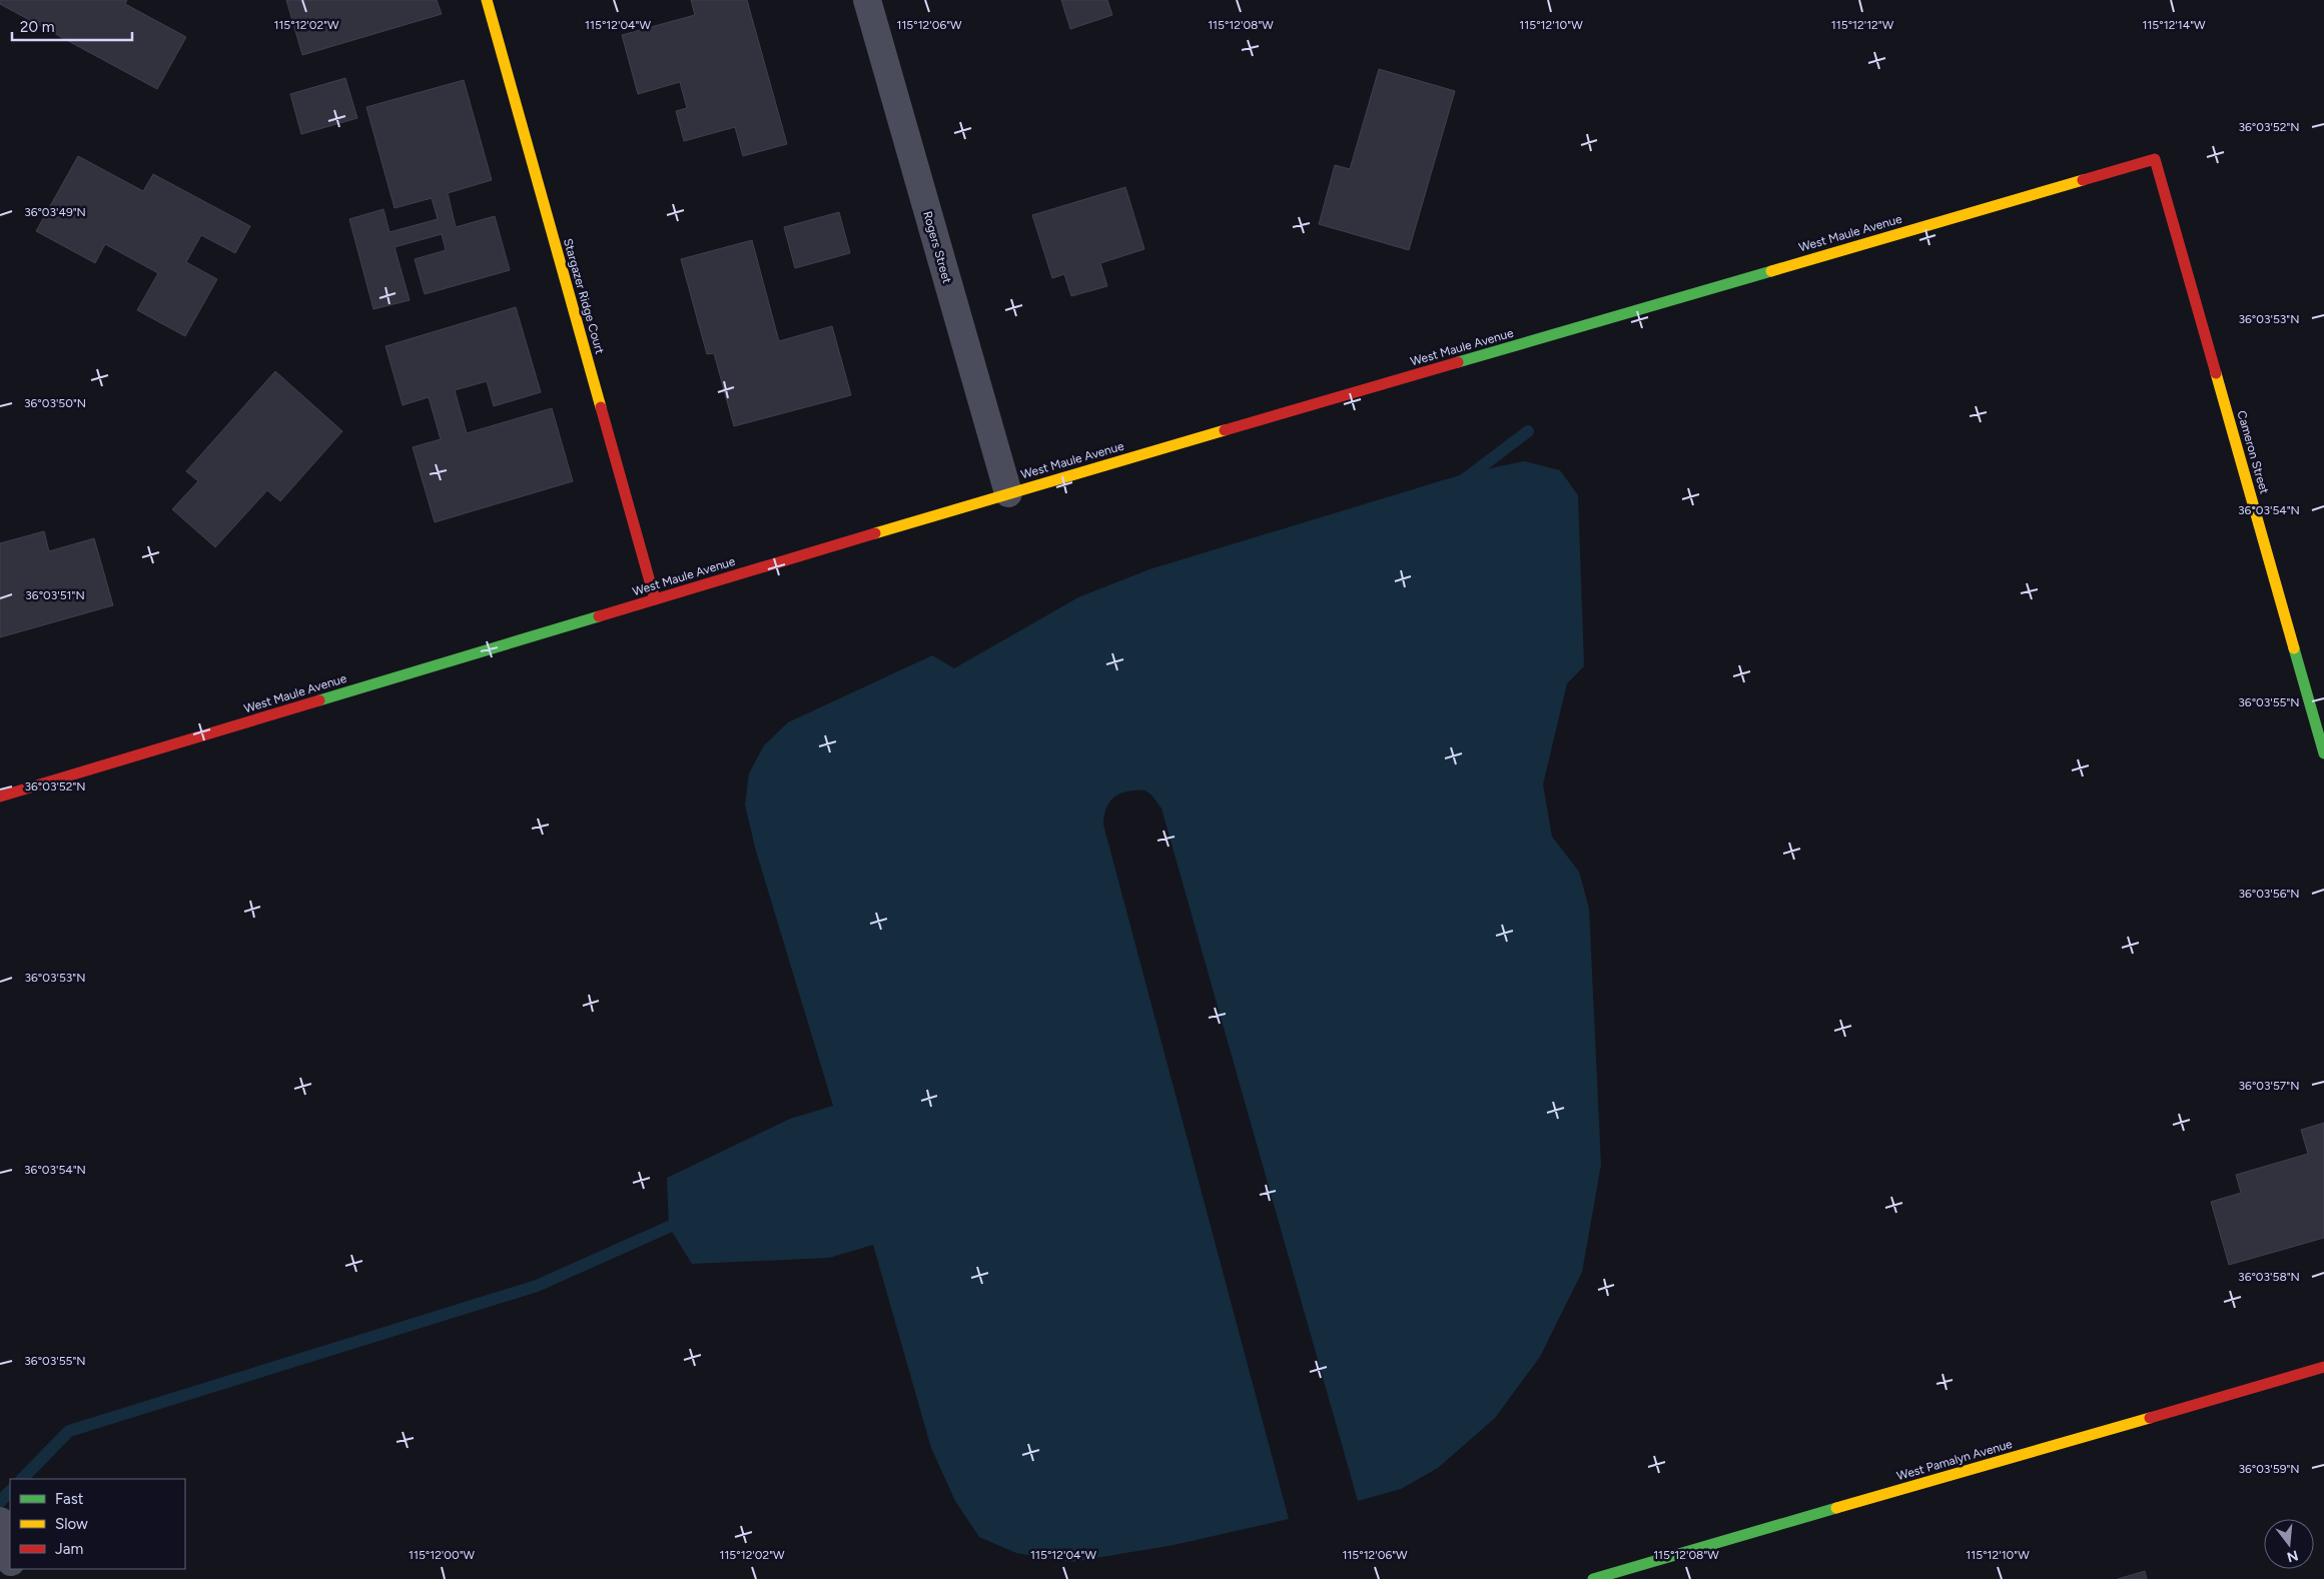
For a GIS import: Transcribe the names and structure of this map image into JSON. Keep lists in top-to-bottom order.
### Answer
{
  "streets": {
    "street": [
      "West Maule Avenue",
      "Rogers Street",
      "Stargazer Ridge Court",
      "Cameron Street",
      "West Pamalyn Avenue"
    ]
  },
  "crossings": [
    ["West Maule Avenue", "Rogers Street"],
    ["West Maule Avenue", "Stargazer Ridge Court"],
    ["West Maule Avenue", "Cameron Street"]
  ],
  "legend": ["Fast", "Slow", "Jam"],
  "scale_bar": "20 m",
  "north": "bottom",
  "coordinates": [
    "115°12'02\"W",
    "115°12'04\"W",
    "115°12'06\"W",
    "115°12'08\"W",
    "115°12'10\"W",
    "115°12'12\"W",
    "115°12'14\"W",
    "36°03'52\"N",
    "36°03'49\"N",
    "36°03'53\"N",
    "36°03'50\"N",
    "36°03'54\"N",
    "36°03'51\"N",
    "36°03'55\"N",
    "36°03'56\"N",
    "36°03'57\"N",
    "36°03'58\"N",
    "36°03'59\"N",
    "115°12'00\"W"
  ]
}
